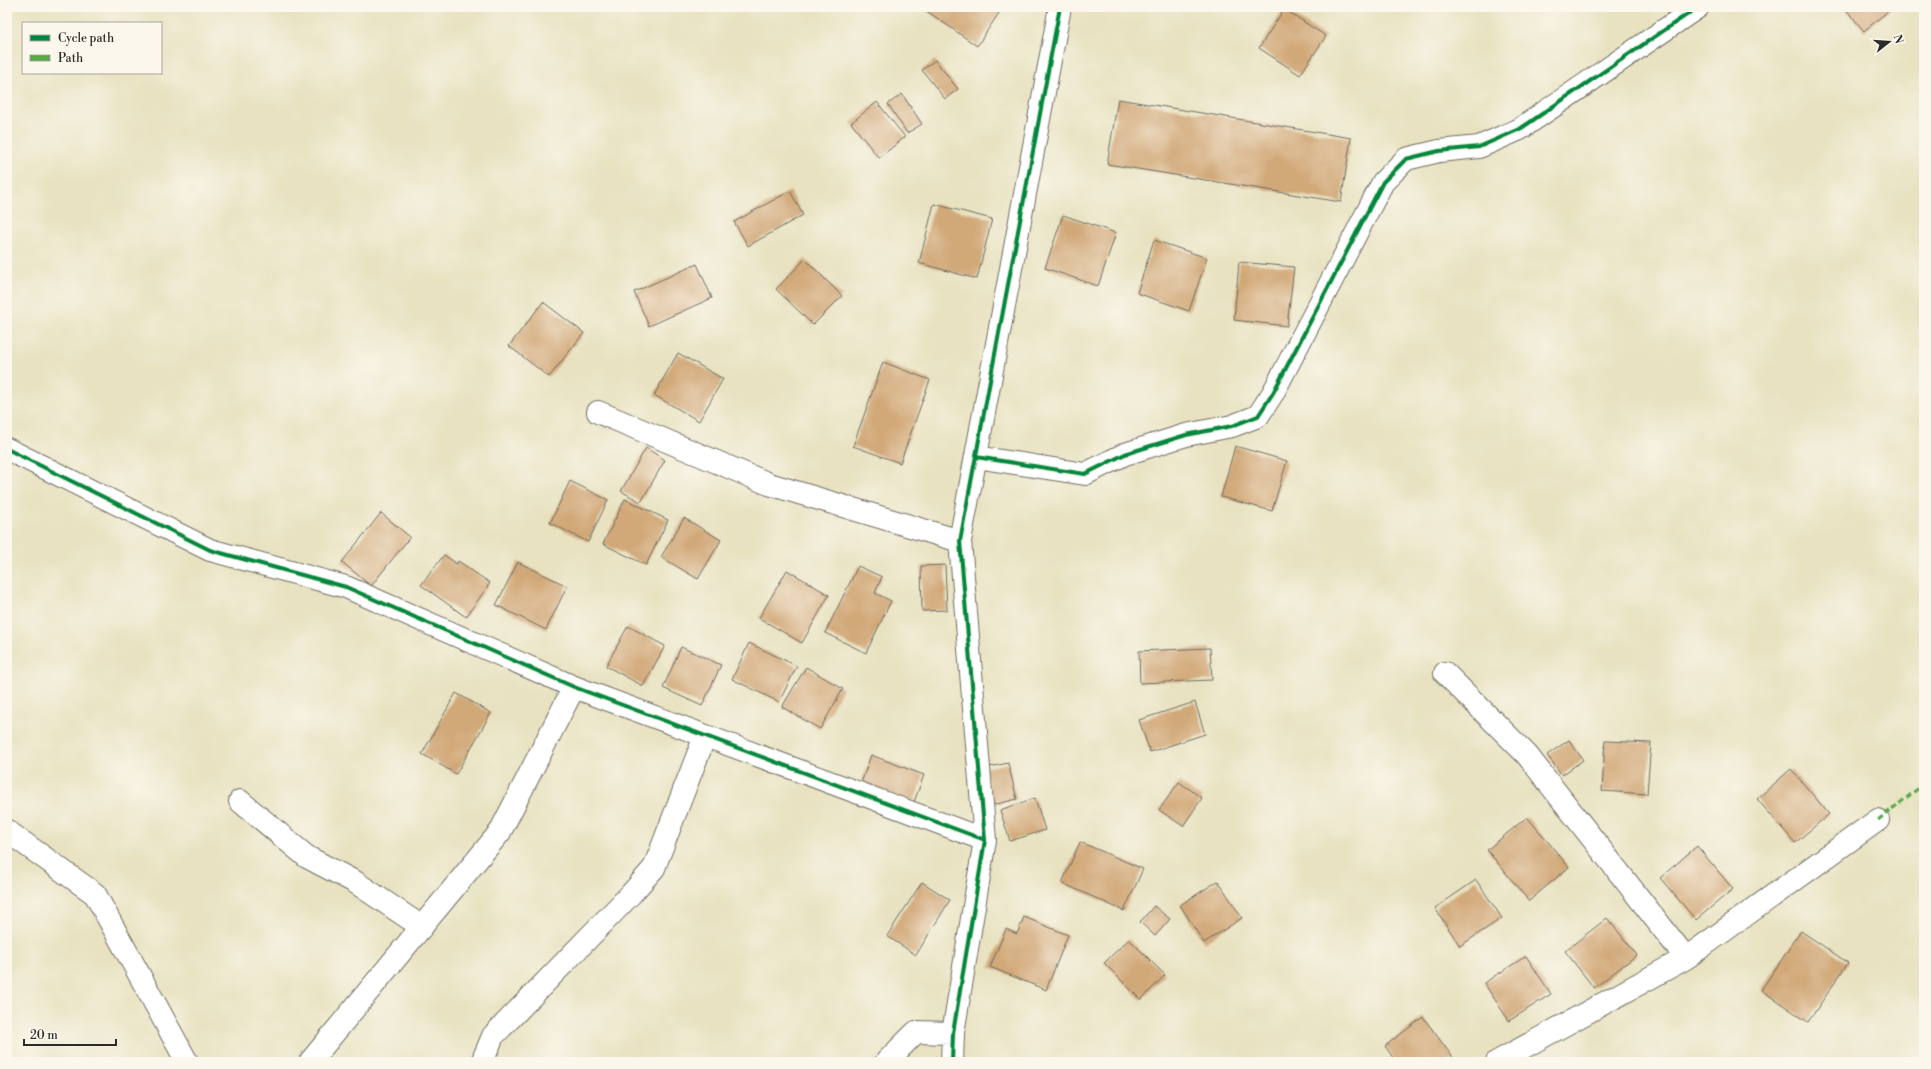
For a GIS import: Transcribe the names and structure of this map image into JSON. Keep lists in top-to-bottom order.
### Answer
{
  "legend": ["Cycle path", "Path"],
  "scale_bar": "20 m",
  "north": "right"
}
